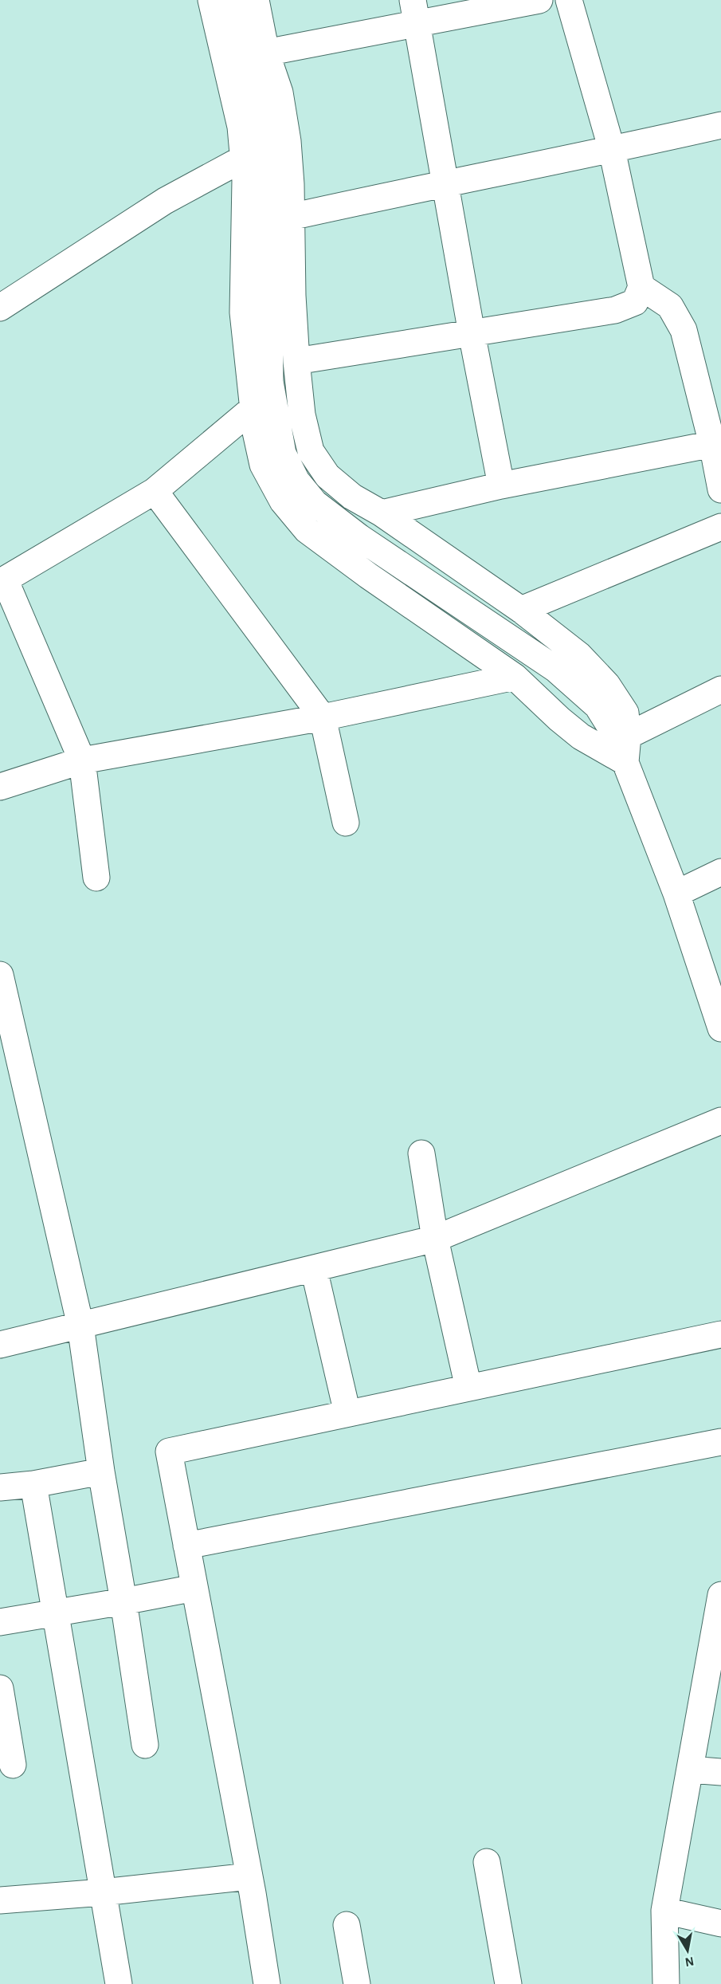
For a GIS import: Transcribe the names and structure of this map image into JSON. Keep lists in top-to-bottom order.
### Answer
{
  "north": "bottom"
}
